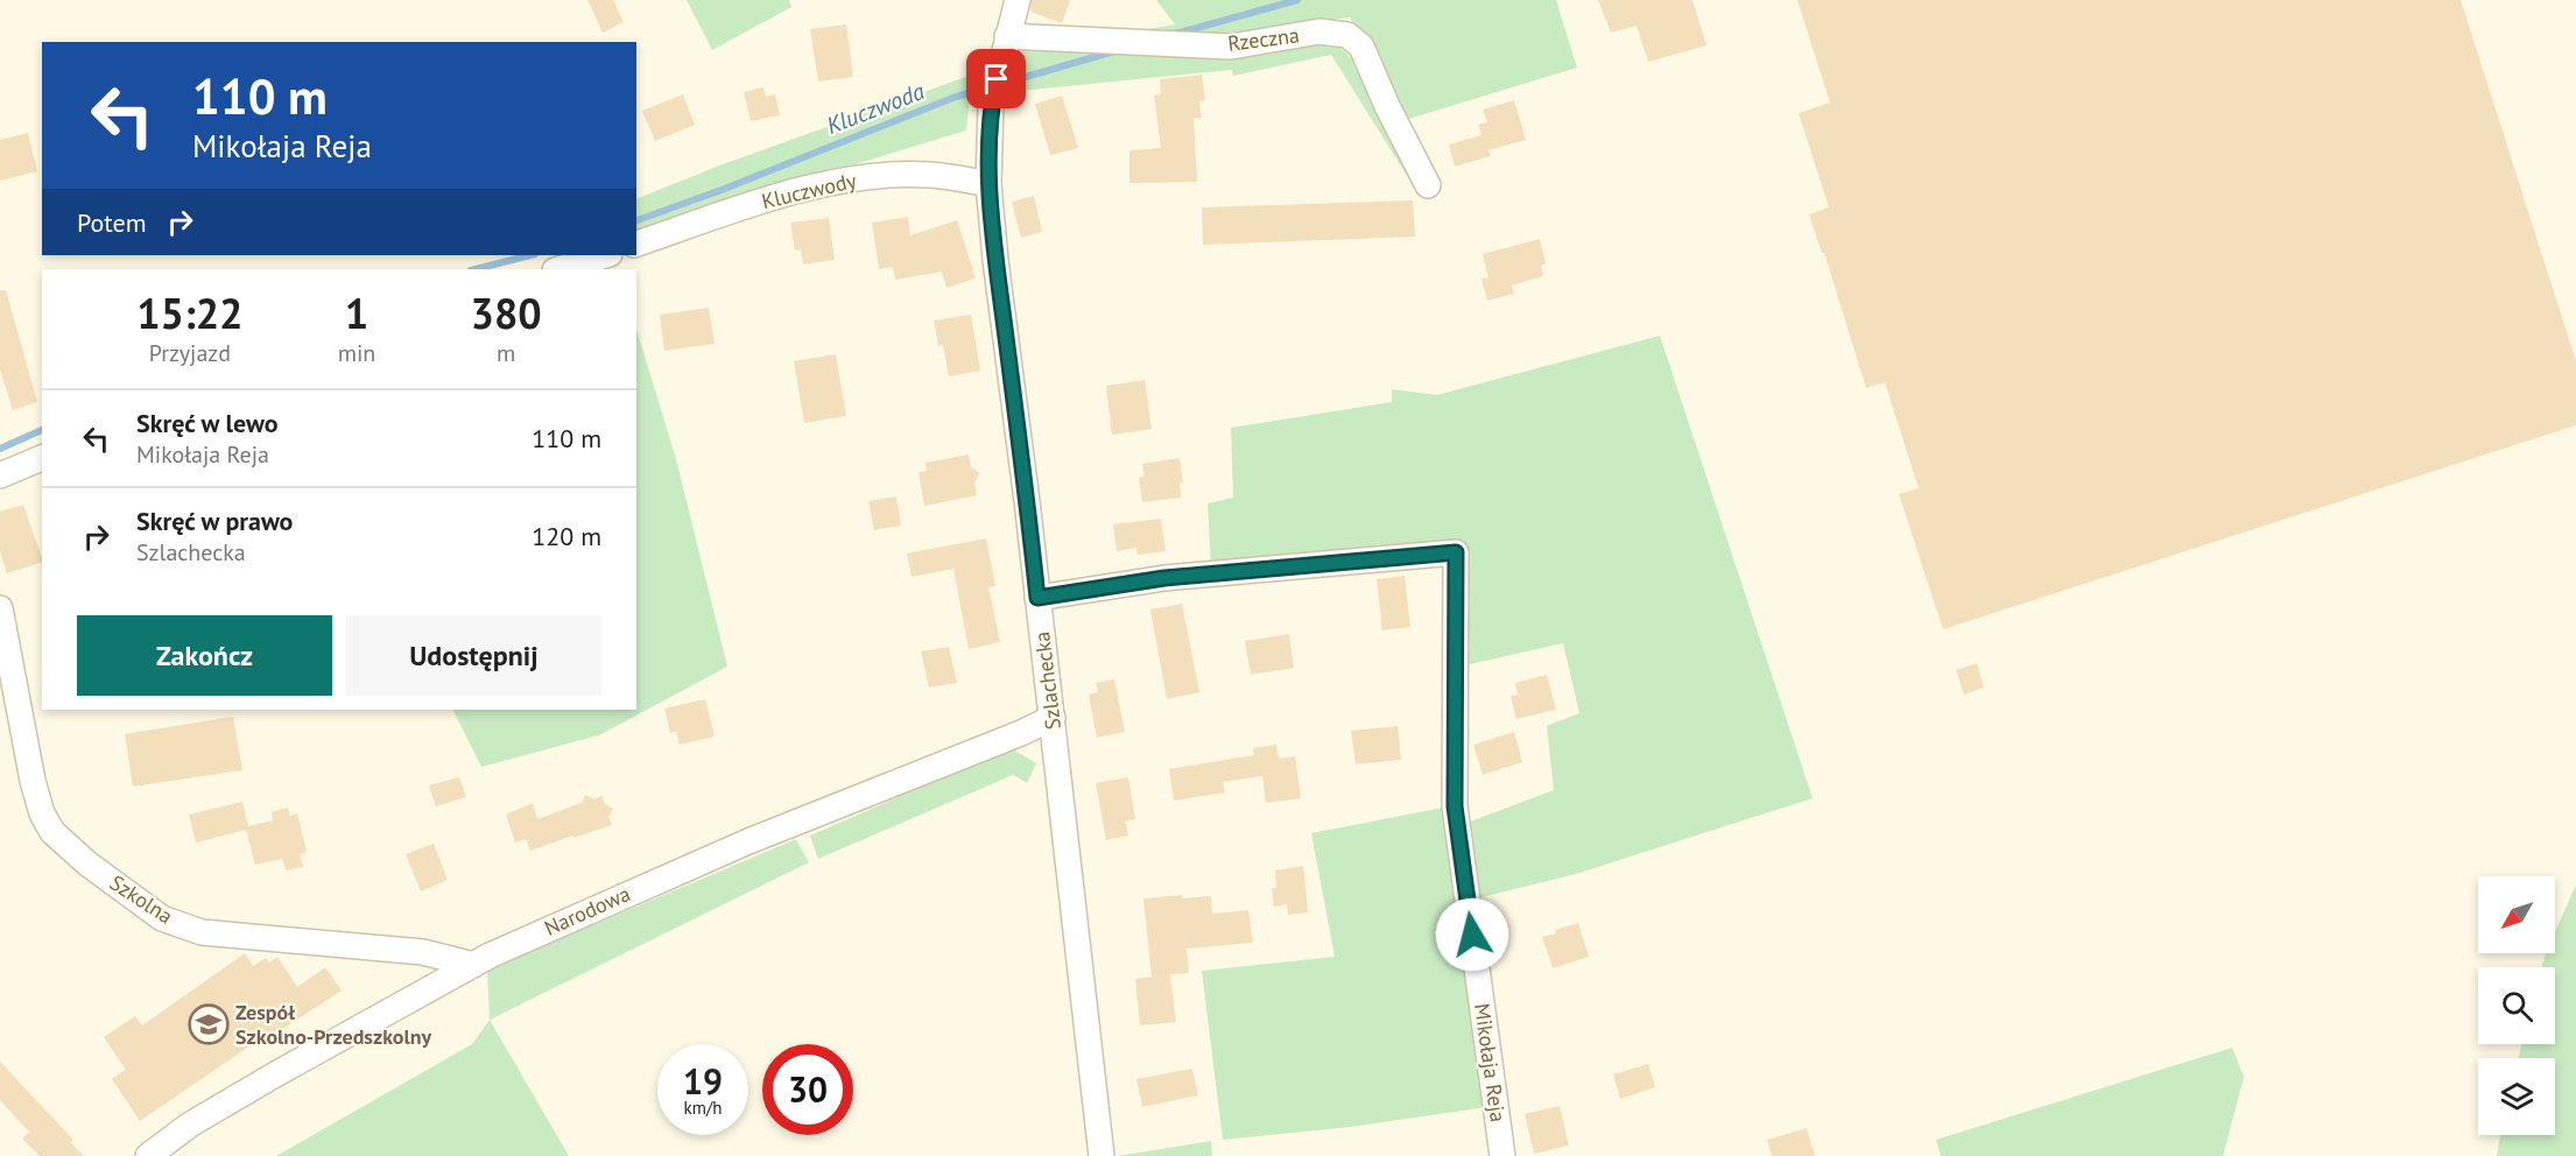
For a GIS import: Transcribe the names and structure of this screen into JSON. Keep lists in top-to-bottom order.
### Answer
{
  "streets": {
    "street": [
      "Rzeczna",
      "Kluczwody",
      "Szlachecka",
      "Szkolna",
      "Narodowa",
      "Mikołaja Reja"
    ]
  },
  "crossings": [
    ["Rzeczna", "Szlachecka"],
    ["Kluczwody", "Szlachecka"],
    ["Szlachecka", "Narodowa"],
    ["Szlachecka", "Mikołaja Reja"],
    ["Szkolna", "Narodowa"]
  ],
  "water": ["Kluczwoda"],
  "places": {
    "school or university": ["Zespół Szkolno-Przedszkolny"]
  },
  "north": "bottom left",
  "page": {
    "turn": ["110 m", "Mikołaja Reja"],
    "then": "Potem",
    "eta": [
      "15:22",
      "Przyjazd",
      "1",
      "min",
      "380",
      "m"
    ],
    "list": [
      {
        "name": "Skręć w lewo",
        "note": "Mikołaja Reja",
        "value": "110 m"
      },
      {
        "name": "Skręć w prawo",
        "note": "Szlachecka",
        "value": "120 m"
      }
    ],
    "buttons": ["Zakończ", "Udostępnij"],
    "speed": "19 km/h",
    "limit": "30"
  }
}
